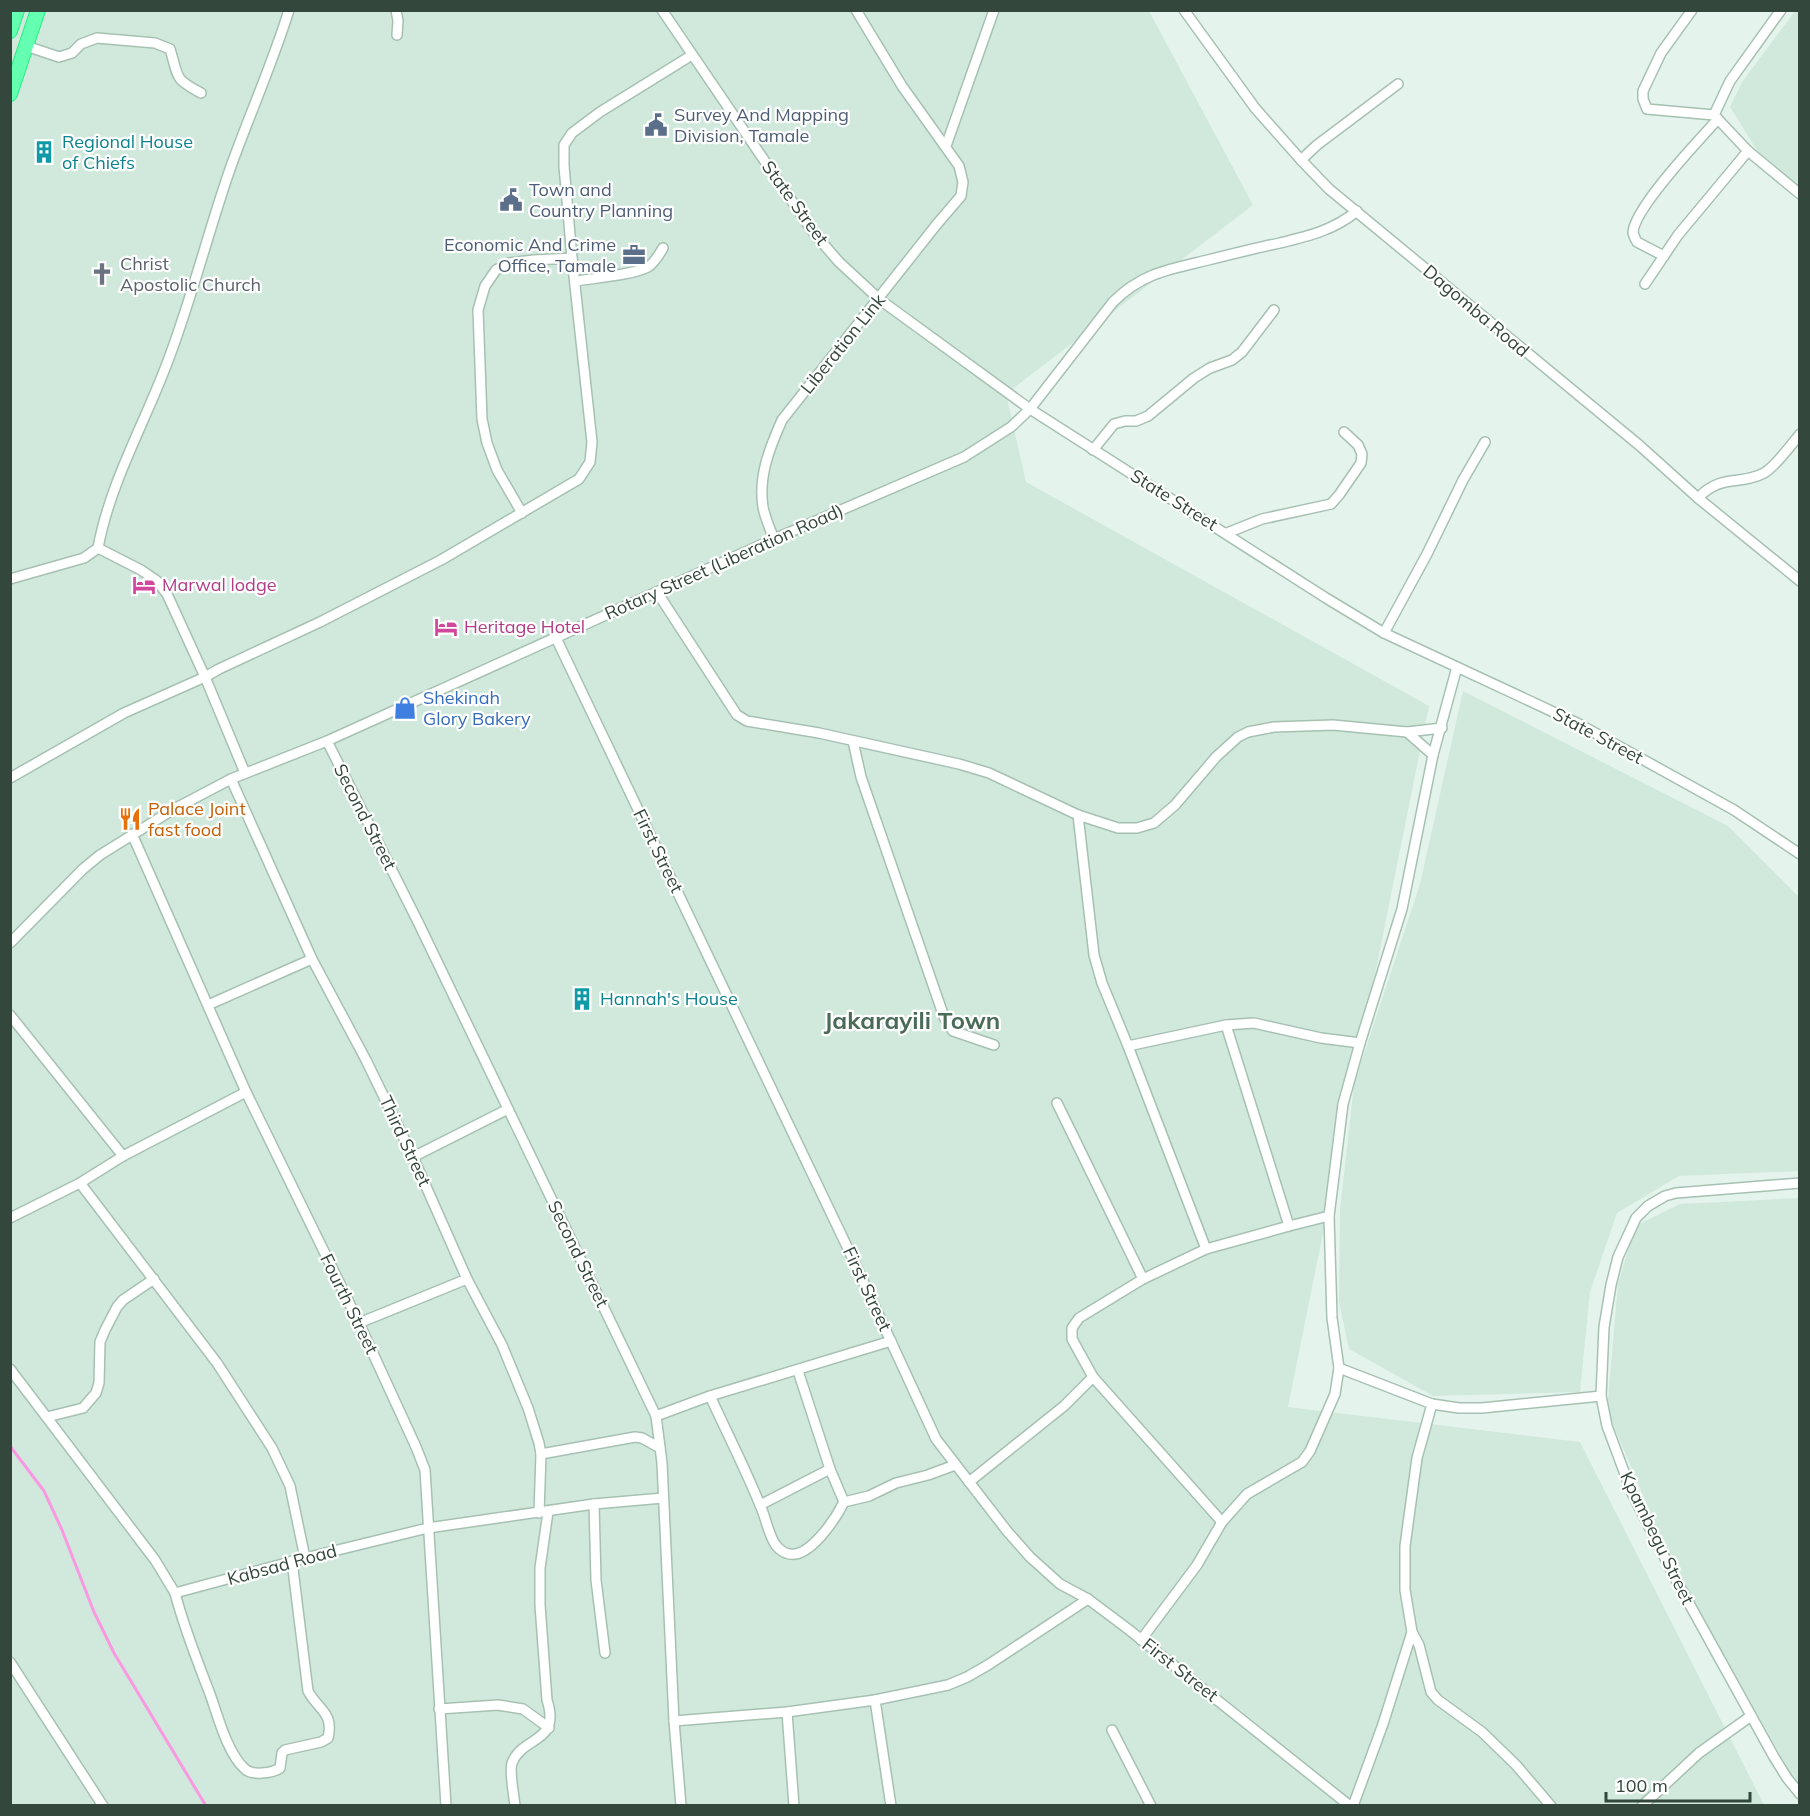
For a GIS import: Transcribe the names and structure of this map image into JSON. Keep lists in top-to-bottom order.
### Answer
{
  "streets": {
    "street": [
      "State Street",
      "Dagomba Road",
      "Liberation Link",
      "Rotary Street (Liberation Road)",
      "Second Street",
      "First Street",
      "Third Street",
      "Fourth Street",
      "Kpambegu Street",
      "Kabsad Road"
    ]
  },
  "crossings": [
    ["State Street", "Liberation Link"],
    ["State Street", "Rotary Street (Liberation Road)"],
    ["Dagomba Road", "Rotary Street (Liberation Road)"],
    ["Liberation Link", "Rotary Street (Liberation Road)"],
    ["Rotary Street (Liberation Road)", "Second Street"],
    ["Rotary Street (Liberation Road)", "First Street"],
    ["Rotary Street (Liberation Road)", "Third Street"],
    ["Rotary Street (Liberation Road)", "Fourth Street"],
    ["Second Street", "Kabsad Road"],
    ["Third Street", "Kabsad Road"],
    ["Fourth Street", "Kabsad Road"]
  ],
  "districts": ["Jakarayili Town"],
  "places": {
    "public building": ["Survey And Mapping Division, Tamale", "Town and Country Planning"],
    "building": ["Regional House of Chiefs", "Hannah's House"],
    "office": ["Economic And Crime Office, Tamale"],
    "church": ["Christ Apostolic Church"],
    "hotel": ["Marwal lodge", "Heritage Hotel"],
    "shop": ["Shekinah Glory Bakery"],
    "restaurant": ["Palace Joint fast food"]
  },
  "scale_bar": "100 m"
}
